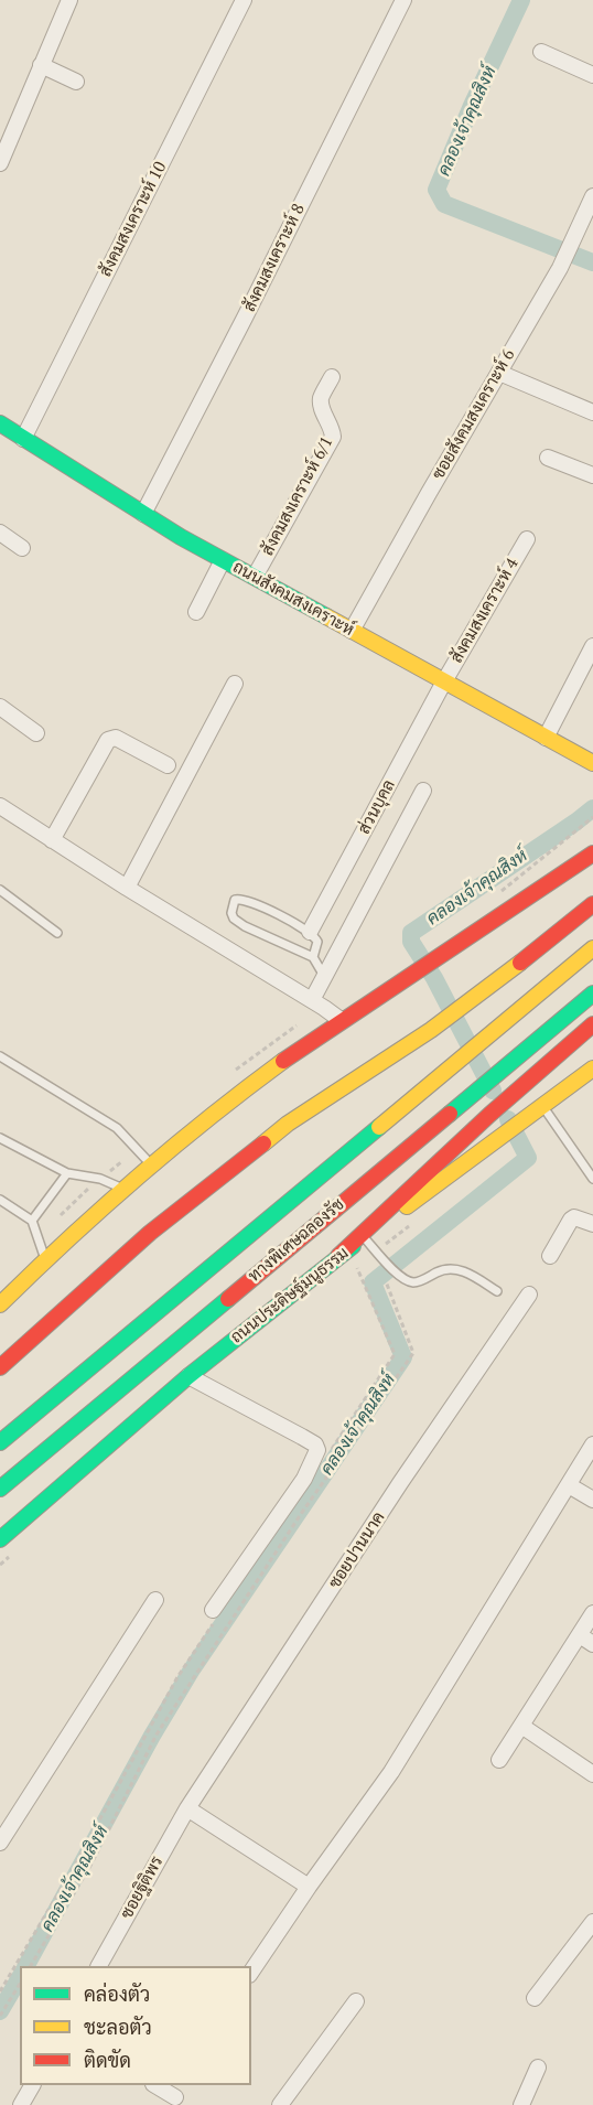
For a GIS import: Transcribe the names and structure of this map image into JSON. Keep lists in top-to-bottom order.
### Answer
{
  "streets": {
    "main road": ["ถนนสังคมสงเคราะห์", "ทางพิเศษฉลองรัช", "ถนนประดิษฐ์มนูธรรม"],
    "street": [
      "สังคมสงเคราะห์ 10",
      "สังคมสงเคราะห์ 8",
      "ซอยสังคมสงเคราะห์ 6",
      "สังคมสงเคราะห์ 6/1",
      "สังคมสงเคราะห์ 4",
      "ส่วนบุคล",
      "ซอยปานนาค",
      "ซอยฐิติพร"
    ]
  },
  "crossings": [
    ["สังคมสงเคราะห์ 10", "ถนนสังคมสงเคราะห์"],
    ["สังคมสงเคราะห์ 8", "ถนนสังคมสงเคราะห์"],
    ["ซอยสังคมสงเคราะห์ 6", "ถนนสังคมสงเคราะห์"],
    ["สังคมสงเคราะห์ 6/1", "ถนนสังคมสงเคราะห์"],
    ["ถนนสังคมสงเคราะห์", "สังคมสงเคราะห์ 4"],
    ["ถนนสังคมสงเคราะห์", "ส่วนบุคล"],
    ["สังคมสงเคราะห์ 4", "ส่วนบุคล"],
    ["ซอยปานนาค", "ซอยฐิติพร"]
  ],
  "water": ["คลองเจ้าคุณสิงห์"],
  "legend": ["คล่องตัว", "ชะลอตัว", "ติดขัด"]
}
